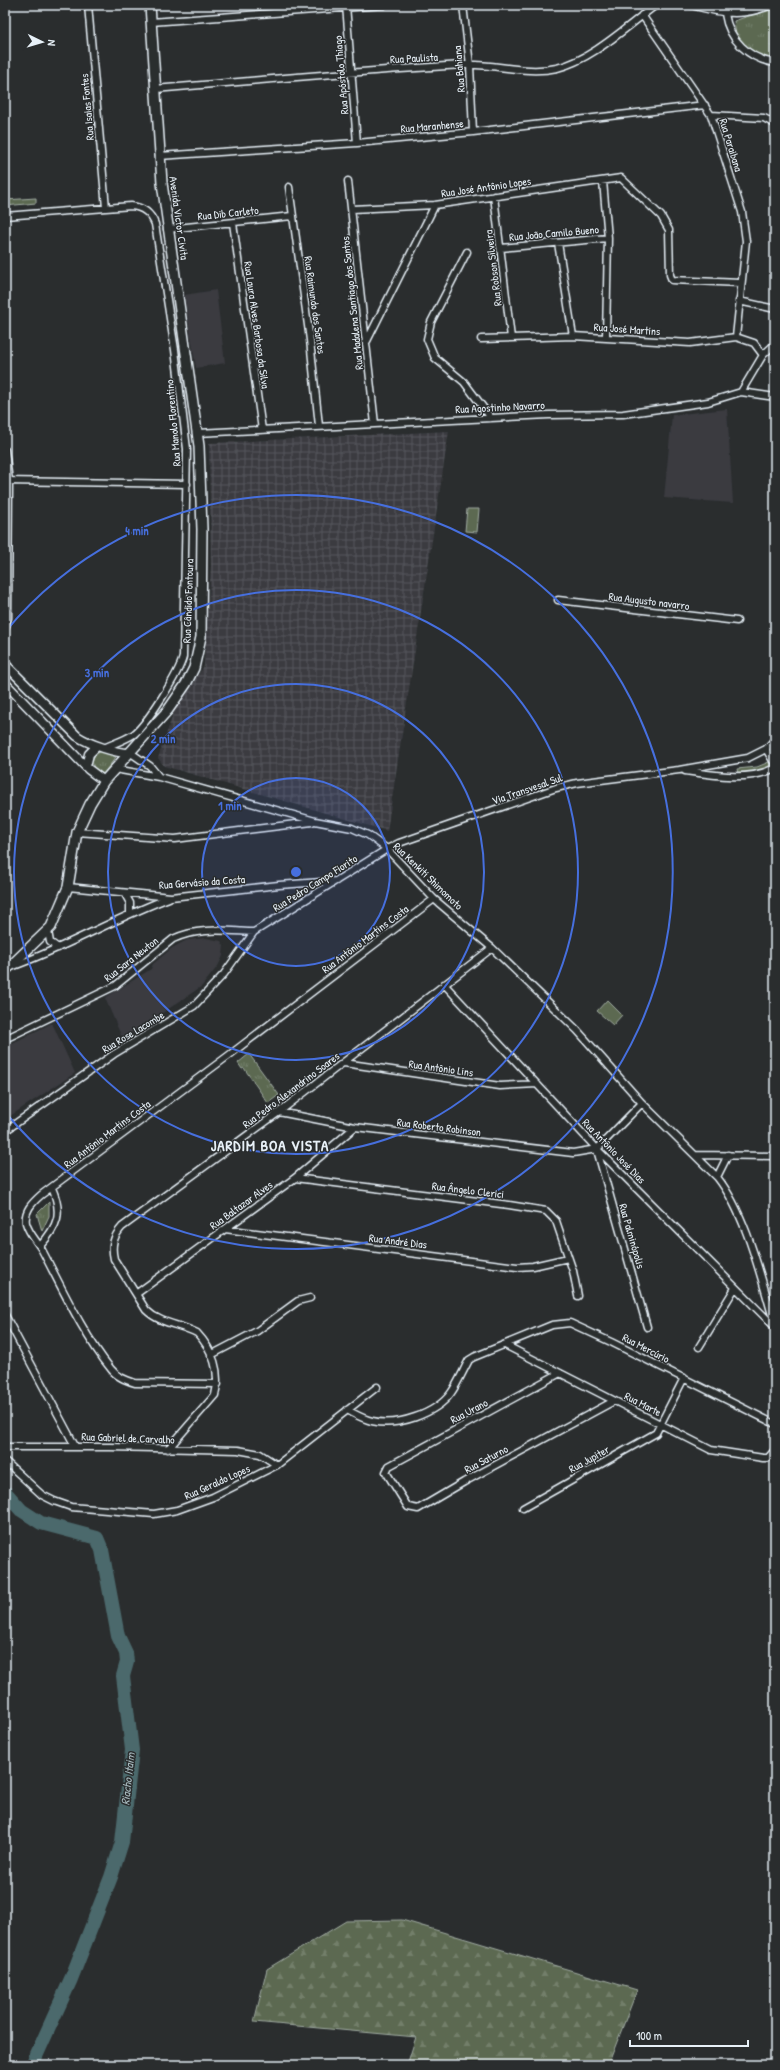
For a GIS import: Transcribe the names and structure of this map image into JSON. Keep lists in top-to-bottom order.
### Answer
{
  "streets": {
    "main road": ["Avenida Victor Civita", "Rua Cândido Fontoura"],
    "street": [
      "Rua Paulista",
      "Rua Bahiana",
      "Rua Apóstolo Thiago",
      "Rua Isaias Fontes",
      "Rua Maranhense",
      "Rua Paraibana",
      "Rua José Antônio Lopes",
      "Rua Dib Carleto",
      "Rua João Camilo Bueno",
      "Rua Robson Silveira",
      "Rua Madalena Santiago dos Santos",
      "Rua Raimundo dos Santos",
      "Rua Laura Alves Barbosa da Silva",
      "Rua José Martins",
      "Rua Agostinho Navarro",
      "Rua Manolo Florentino",
      "Rua Augusto navarro",
      "Via Transvesal Sul",
      "Rua Kenkiti Shimomoto",
      "Rua Gervásio da Costa",
      "Rua Pedro Campo Fiorito",
      "Rua Antônio Martins Costa",
      "Rua Sara Newton",
      "Rua Rose Lacombe",
      "Rua Antônio Lins",
      "Rua Pedro Alexandrino Soares",
      "Rua Roberto Robinson",
      "Rua Antônio José Dias",
      "Rua Ângelo Clerici",
      "Rua Baltazar Alves",
      "Rua Palminópolis",
      "Rua André Dias",
      "Rua Mercúrio",
      "Rua Marte",
      "Rua Urano",
      "Rua Gabriel de Carvalho",
      "Rua Saturno",
      "Rua Jupiter",
      "Rua Geraldo Lopes"
    ]
  },
  "crossings": [
    ["Rua Paulista", "Rua Bahiana"],
    ["Rua Paulista", "Rua Apóstolo Thiago"],
    ["Rua Paulista", "Rua Paraibana"],
    ["Rua Paulista", "Avenida Victor Civita"],
    ["Rua Bahiana", "Rua Maranhense"],
    ["Rua Apóstolo Thiago", "Rua Maranhense"],
    ["Rua Isaias Fontes", "Rua Manolo Florentino"],
    ["Rua Maranhense", "Rua Paraibana"],
    ["Rua Maranhense", "Avenida Victor Civita"],
    ["Rua Paraibana", "Rua José Antônio Lopes"],
    ["Rua Paraibana", "Rua José Martins"],
    ["Rua José Antônio Lopes", "Rua Robson Silveira"],
    ["Rua José Antônio Lopes", "Rua Madalena Santiago dos Santos"],
    ["Rua Dib Carleto", "Avenida Victor Civita"],
    ["Rua Dib Carleto", "Rua Raimundo dos Santos"],
    ["Rua Dib Carleto", "Rua Laura Alves Barbosa da Silva"],
    ["Avenida Victor Civita", "Rua Agostinho Navarro"],
    ["Avenida Victor Civita", "Rua Cândido Fontoura"],
    ["Rua João Camilo Bueno", "Rua Robson Silveira"],
    ["Rua Robson Silveira", "Rua José Martins"],
    ["Rua Madalena Santiago dos Santos", "Rua Agostinho Navarro"],
    ["Rua Raimundo dos Santos", "Rua Agostinho Navarro"],
    ["Rua Laura Alves Barbosa da Silva", "Rua Agostinho Navarro"],
    ["Rua Agostinho Navarro", "Rua Cândido Fontoura"],
    ["Rua Cândido Fontoura", "Rua Kenkiti Shimomoto"],
    ["Rua Cândido Fontoura", "Rua Gervásio da Costa"],
    ["Via Transvesal Sul", "Rua Kenkiti Shimomoto"],
    ["Via Transvesal Sul", "Rua Pedro Campo Fiorito"],
    ["Rua Kenkiti Shimomoto", "Rua Pedro Campo Fiorito"],
    ["Rua Kenkiti Shimomoto", "Rua Antônio Martins Costa"],
    ["Rua Kenkiti Shimomoto", "Rua Pedro Alexandrino Soares"],
    ["Rua Kenkiti Shimomoto", "Rua Antônio José Dias"],
    ["Rua Gervásio da Costa", "Rua Pedro Campo Fiorito"],
    ["Rua Pedro Campo Fiorito", "Rua Sara Newton"],
    ["Rua Pedro Campo Fiorito", "Rua Rose Lacombe"],
    ["Rua Antônio Martins Costa", "Rua Pedro Alexandrino Soares"],
    ["Rua Sara Newton", "Rua Rose Lacombe"],
    ["Rua Antônio Lins", "Rua Pedro Alexandrino Soares"],
    ["Rua Antônio Lins", "Rua Antônio José Dias"],
    ["Rua Pedro Alexandrino Soares", "Rua Roberto Robinson"],
    ["Rua Pedro Alexandrino Soares", "Rua Antônio José Dias"],
    ["Rua Pedro Alexandrino Soares", "Rua Baltazar Alves"],
    ["Rua Roberto Robinson", "Rua Antônio José Dias"],
    ["Rua Roberto Robinson", "Rua Baltazar Alves"],
    ["Rua Roberto Robinson", "Rua Palminópolis"],
    ["Rua Antônio José Dias", "Rua Palminópolis"],
    ["Rua Ângelo Clerici", "Rua Baltazar Alves"],
    ["Rua Ângelo Clerici", "Rua André Dias"],
    ["Rua Baltazar Alves", "Rua André Dias"],
    ["Rua Mercúrio", "Rua Marte"],
    ["Rua Mercúrio", "Rua Geraldo Lopes"],
    ["Rua Marte", "Rua Urano"],
    ["Rua Marte", "Rua Saturno"],
    ["Rua Marte", "Rua Jupiter"],
    ["Rua Urano", "Rua Saturno"],
    ["Rua Gabriel de Carvalho", "Rua Geraldo Lopes"]
  ],
  "districts": ["JARDIM BOA VISTA"],
  "water": ["Riacho Itaim"],
  "scale_bar": "100 m",
  "north": "right",
  "rings": [
    "4 min",
    "3 min",
    "2 min",
    "1 min"
  ]
}
